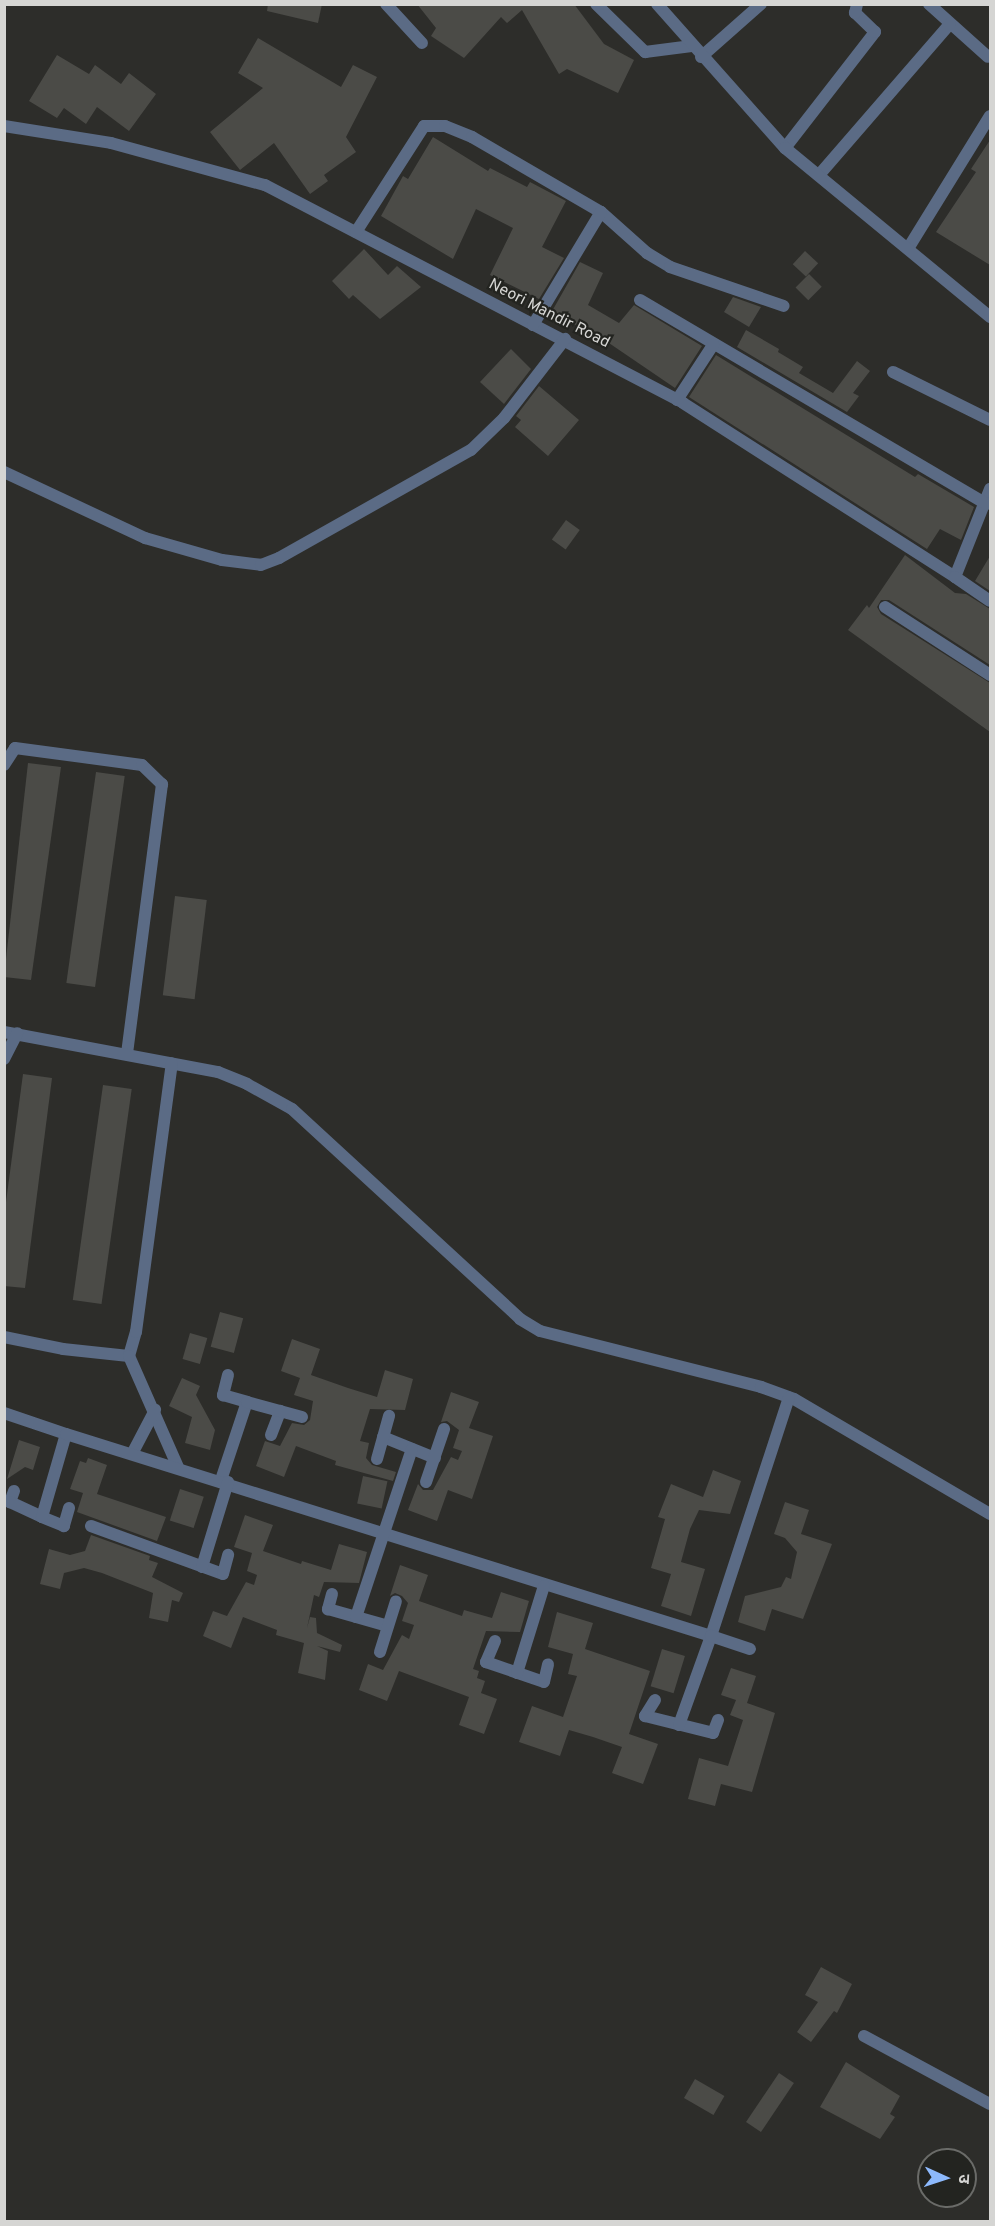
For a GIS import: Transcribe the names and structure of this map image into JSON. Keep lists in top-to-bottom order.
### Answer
{
  "streets": {
    "street": ["Neori Mandir Road"]
  },
  "north": "right"
}
